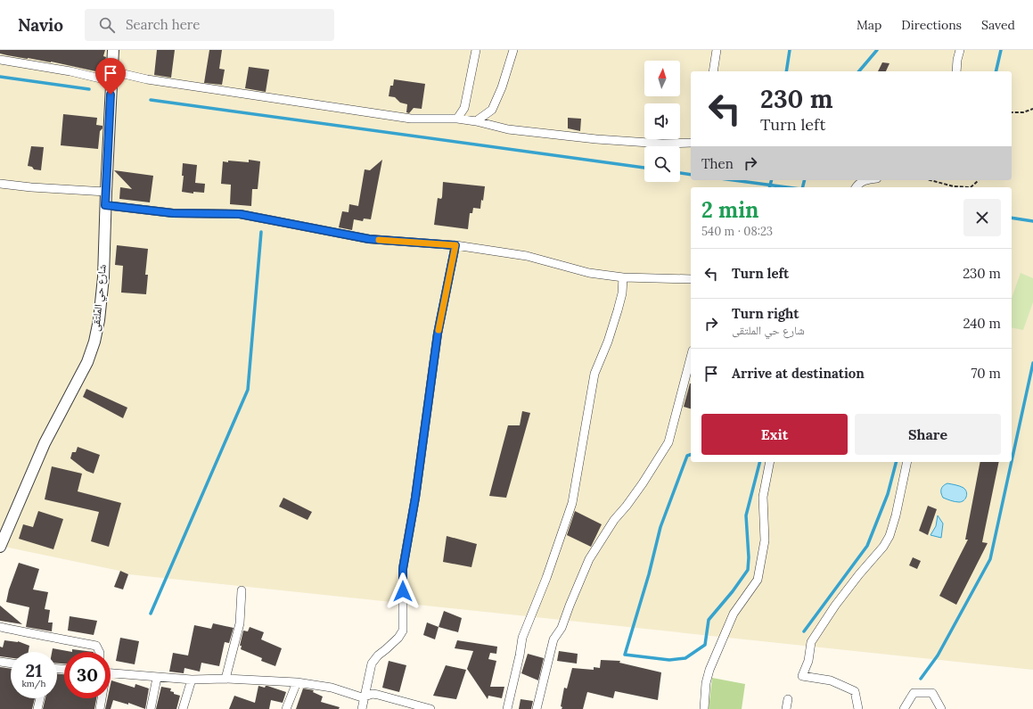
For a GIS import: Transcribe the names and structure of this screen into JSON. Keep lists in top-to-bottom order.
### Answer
{
  "streets": {
    "street": ["شارع حي الملتقى"]
  },
  "north": "top",
  "page": {
    "header": "Navio",
    "search": "Search here",
    "nav": ["Map", "Directions", "Saved"],
    "turn": ["230 m", "Turn left"],
    "then": "Then",
    "heading": ["2 min", "540 m · 08:23"],
    "list": [
      {
        "name": "Turn left",
        "value": "230 m"
      },
      {
        "name": "Turn right",
        "note": "شارع حي الملتقى",
        "value": "240 m"
      },
      {
        "name": "Arrive at destination",
        "value": "70 m"
      }
    ],
    "buttons": ["Exit", "Share"],
    "speed": "21 km/h",
    "limit": "30"
  }
}
